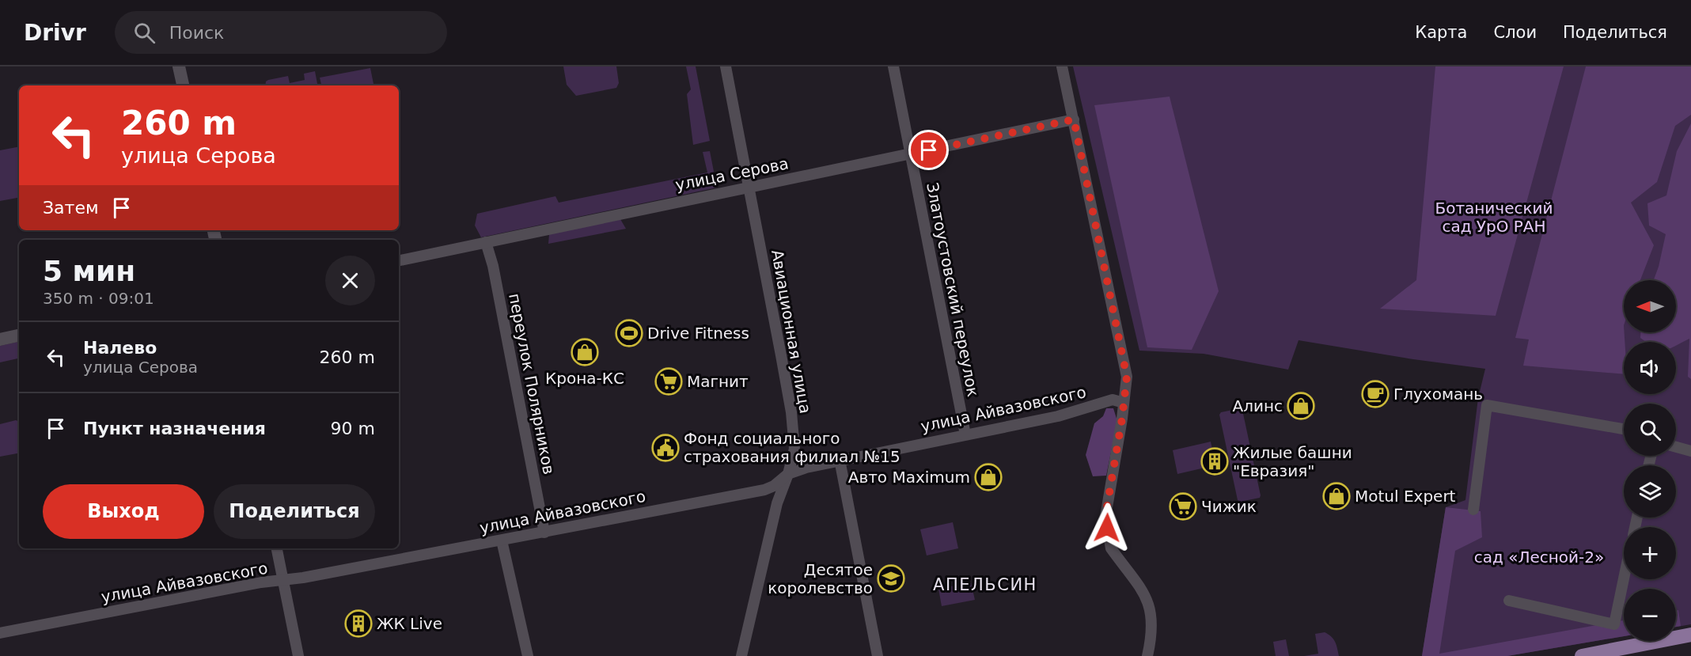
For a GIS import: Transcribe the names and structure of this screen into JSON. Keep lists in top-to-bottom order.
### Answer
{
  "streets": {
    "street": [
      "улица Серова",
      "Златоустовский переулок",
      "Авиационная улица",
      "переулок Полярников",
      "улица Айвазовского"
    ]
  },
  "crossings": [
    ["улица Серова", "Златоустовский переулок"],
    ["улица Серова", "Авиационная улица"],
    ["улица Серова", "переулок Полярников"],
    ["Златоустовский переулок", "улица Айвазовского"],
    ["Авиационная улица", "улица Айвазовского"],
    ["переулок Полярников", "улица Айвазовского"]
  ],
  "districts": ["АПЕЛЬСИН"],
  "parks": ["Ботанический сад УрО РАН", "сад «Лесной-2»"],
  "places": {
    "sports": ["Drive Fitness"],
    "shop": [
      "Крона-КС",
      "Алинс",
      "Авто Maximum",
      "Motul Expert"
    ],
    "supermarket": ["Магнит", "Чижик"],
    "cafe": ["Глухомань"],
    "public building": ["Фонд социального страхования филиал №15"],
    "building": ["Жилые башни \"Евразия\"", "ЖК Live"],
    "school or university": ["Десятое королевство"]
  },
  "north": "left",
  "page": {
    "header": "Drivr",
    "search": "Поиск",
    "nav": ["Карта", "Слои", "Поделиться"],
    "turn": ["260 m", "улица Серова"],
    "then": "Затем",
    "heading": ["5 мин", "350 m · 09:01"],
    "map_buttons": ["+", "−"],
    "list": [
      {
        "name": "Налево",
        "note": "улица Серова",
        "value": "260 m"
      },
      {
        "name": "Пункт назначения",
        "value": "90 m"
      }
    ],
    "buttons": ["Выход", "Поделиться"]
  }
}
